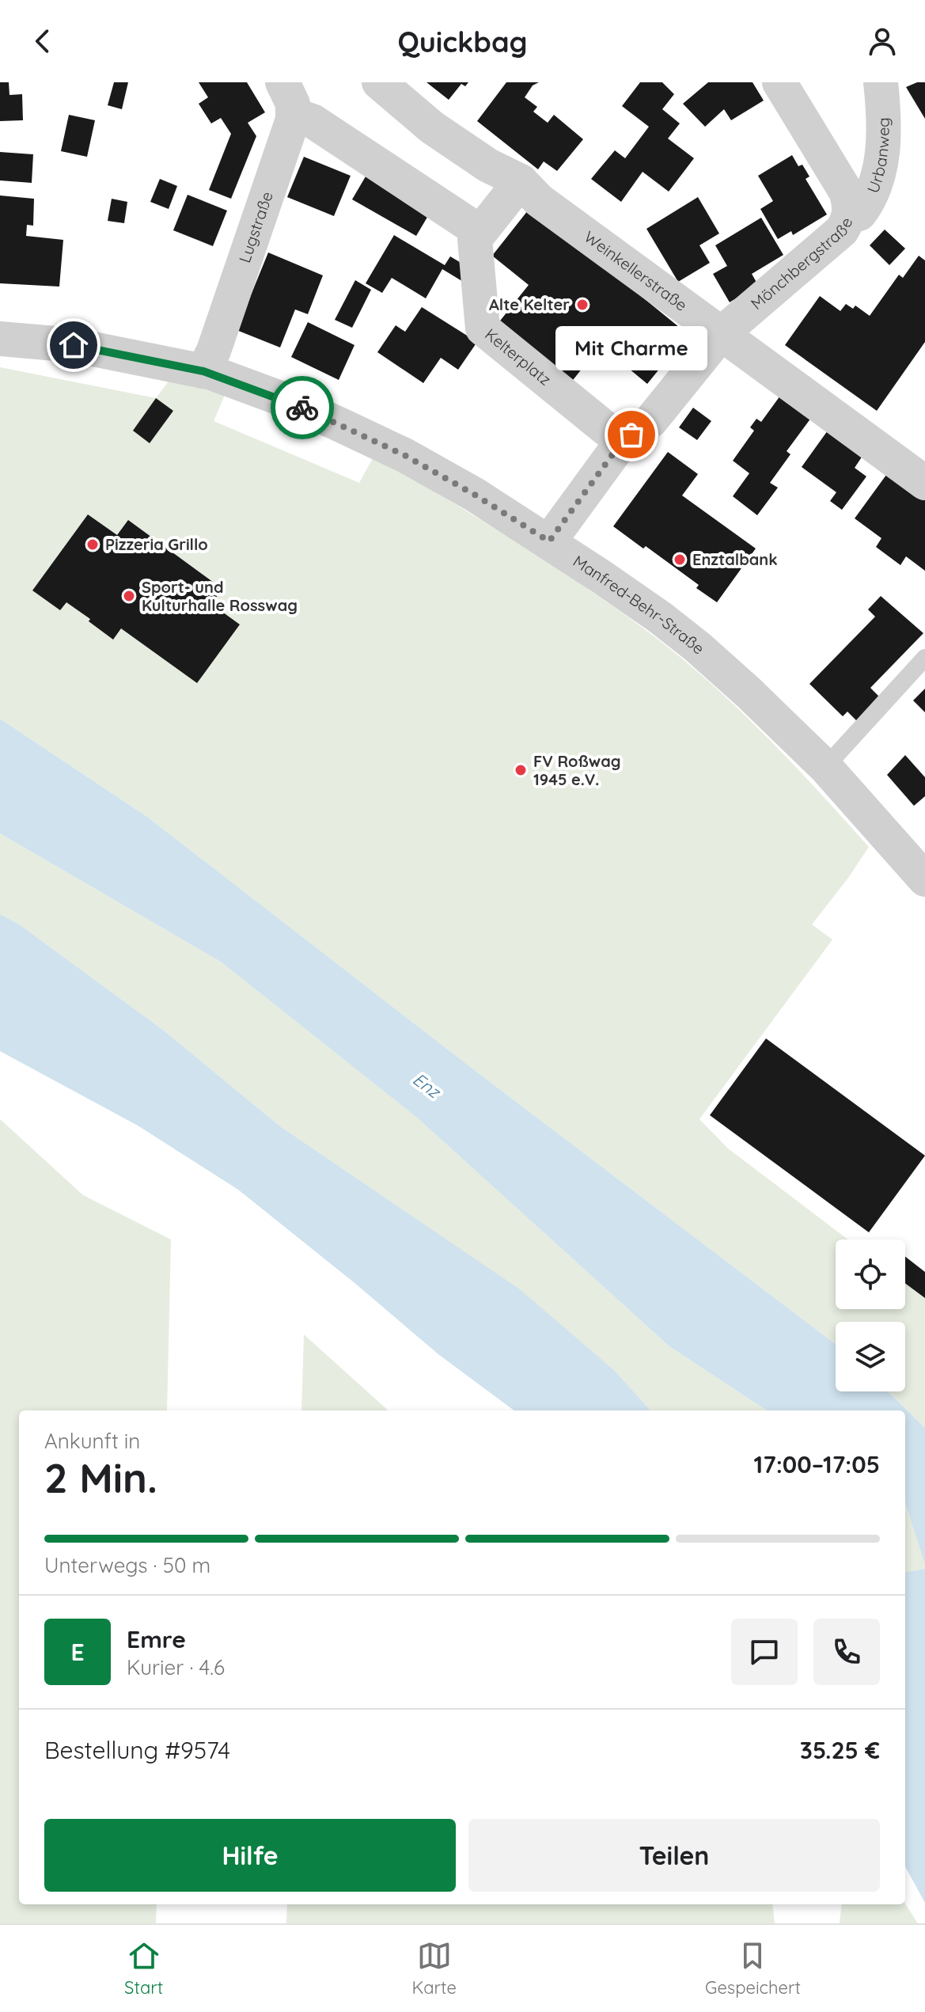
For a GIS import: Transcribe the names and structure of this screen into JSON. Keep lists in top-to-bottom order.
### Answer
{
  "streets": {
    "street": [
      "Urbanweg",
      "Lugstraße",
      "Mönchbergstraße",
      "Weinkellerstraße",
      "Kelterplatz",
      "Manfred-Behr-Straße"
    ]
  },
  "crossings": [
    ["Urbanweg", "Mönchbergstraße"],
    ["Lugstraße", "Manfred-Behr-Straße"],
    ["Mönchbergstraße", "Weinkellerstraße"]
  ],
  "water": ["Enz"],
  "places": [
    "Alte Kelter",
    "Mit Charme",
    "Pizzeria Grillo",
    "Enztalbank",
    "Sport- und Kulturhalle Rosswag",
    "FV Roßwag 1945 e.V."
  ],
  "page": {
    "header": "Quickbag",
    "bubble": "Mit Charme",
    "heading": ["2 Min.", "Ankunft in", "17:00–17:05"],
    "panel": [
      "Emre",
      "Kurier · 4.6",
      "Bestellung #9574",
      "35.25 €"
    ],
    "bar": "Unterwegs · 50 m",
    "round": "E",
    "buttons": ["Hilfe", "Teilen"],
    "tabs": ["Start", "Karte", "Gespeichert"]
  }
}
